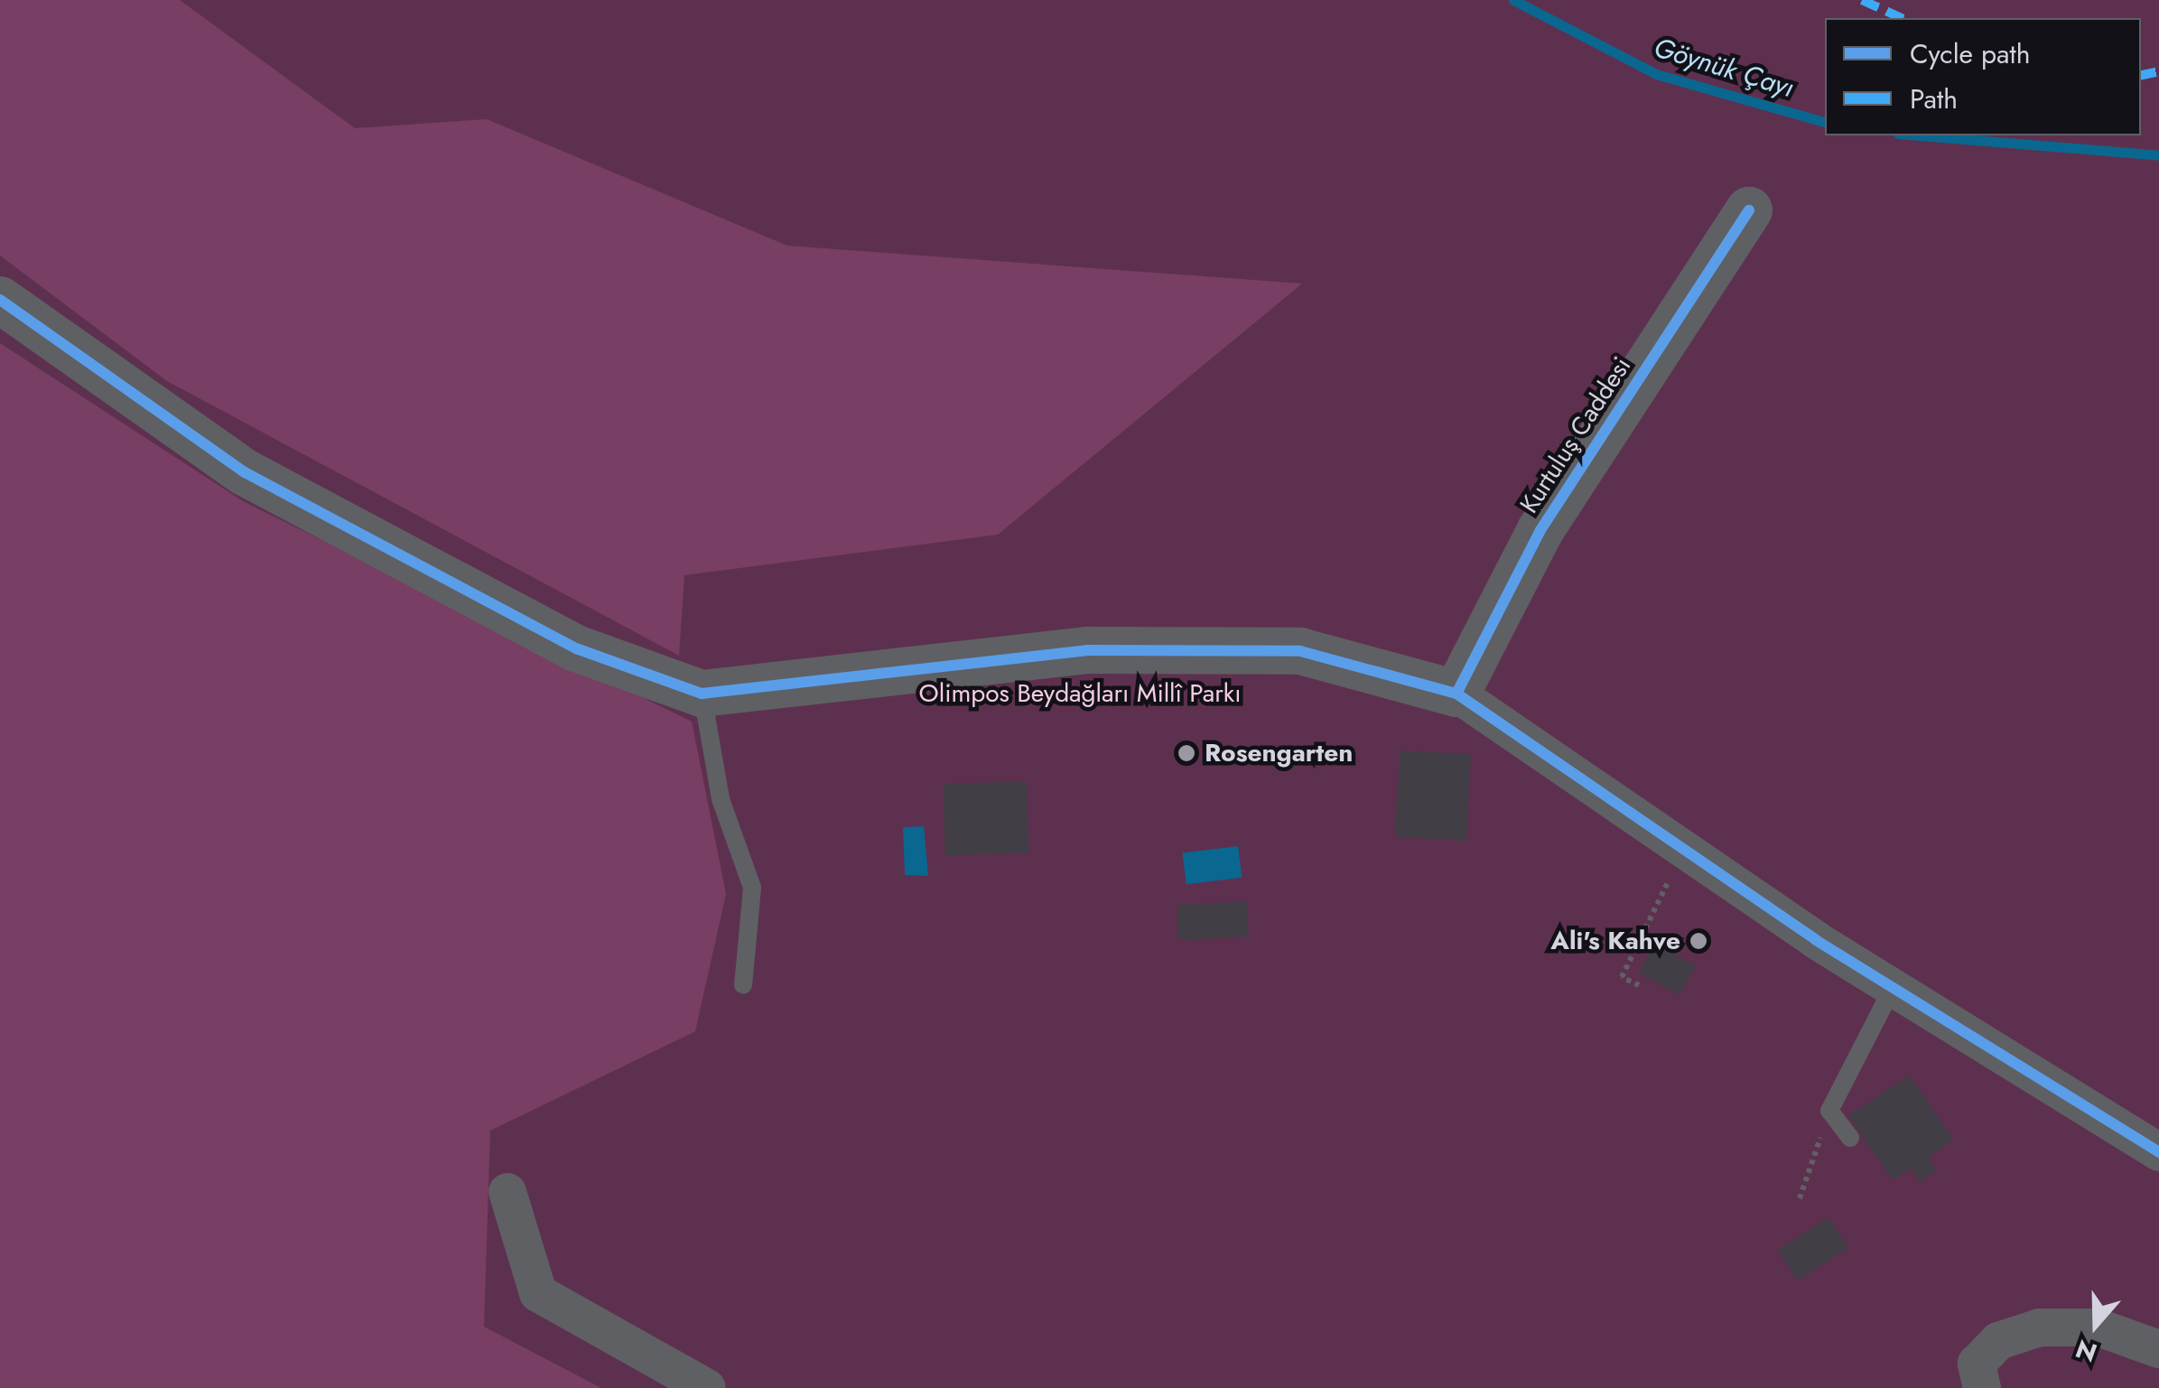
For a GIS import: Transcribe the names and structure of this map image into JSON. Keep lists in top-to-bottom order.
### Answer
{
  "streets": {
    "street": ["Kurtuluş Caddesi"]
  },
  "water": ["Göynük Çayı"],
  "parks": ["Olimpos Beydağları Millî Parkı"],
  "places": ["Rosengarten", "Ali's Kahve"],
  "legend": ["Cycle path", "Path"],
  "north": "bottom"
}
